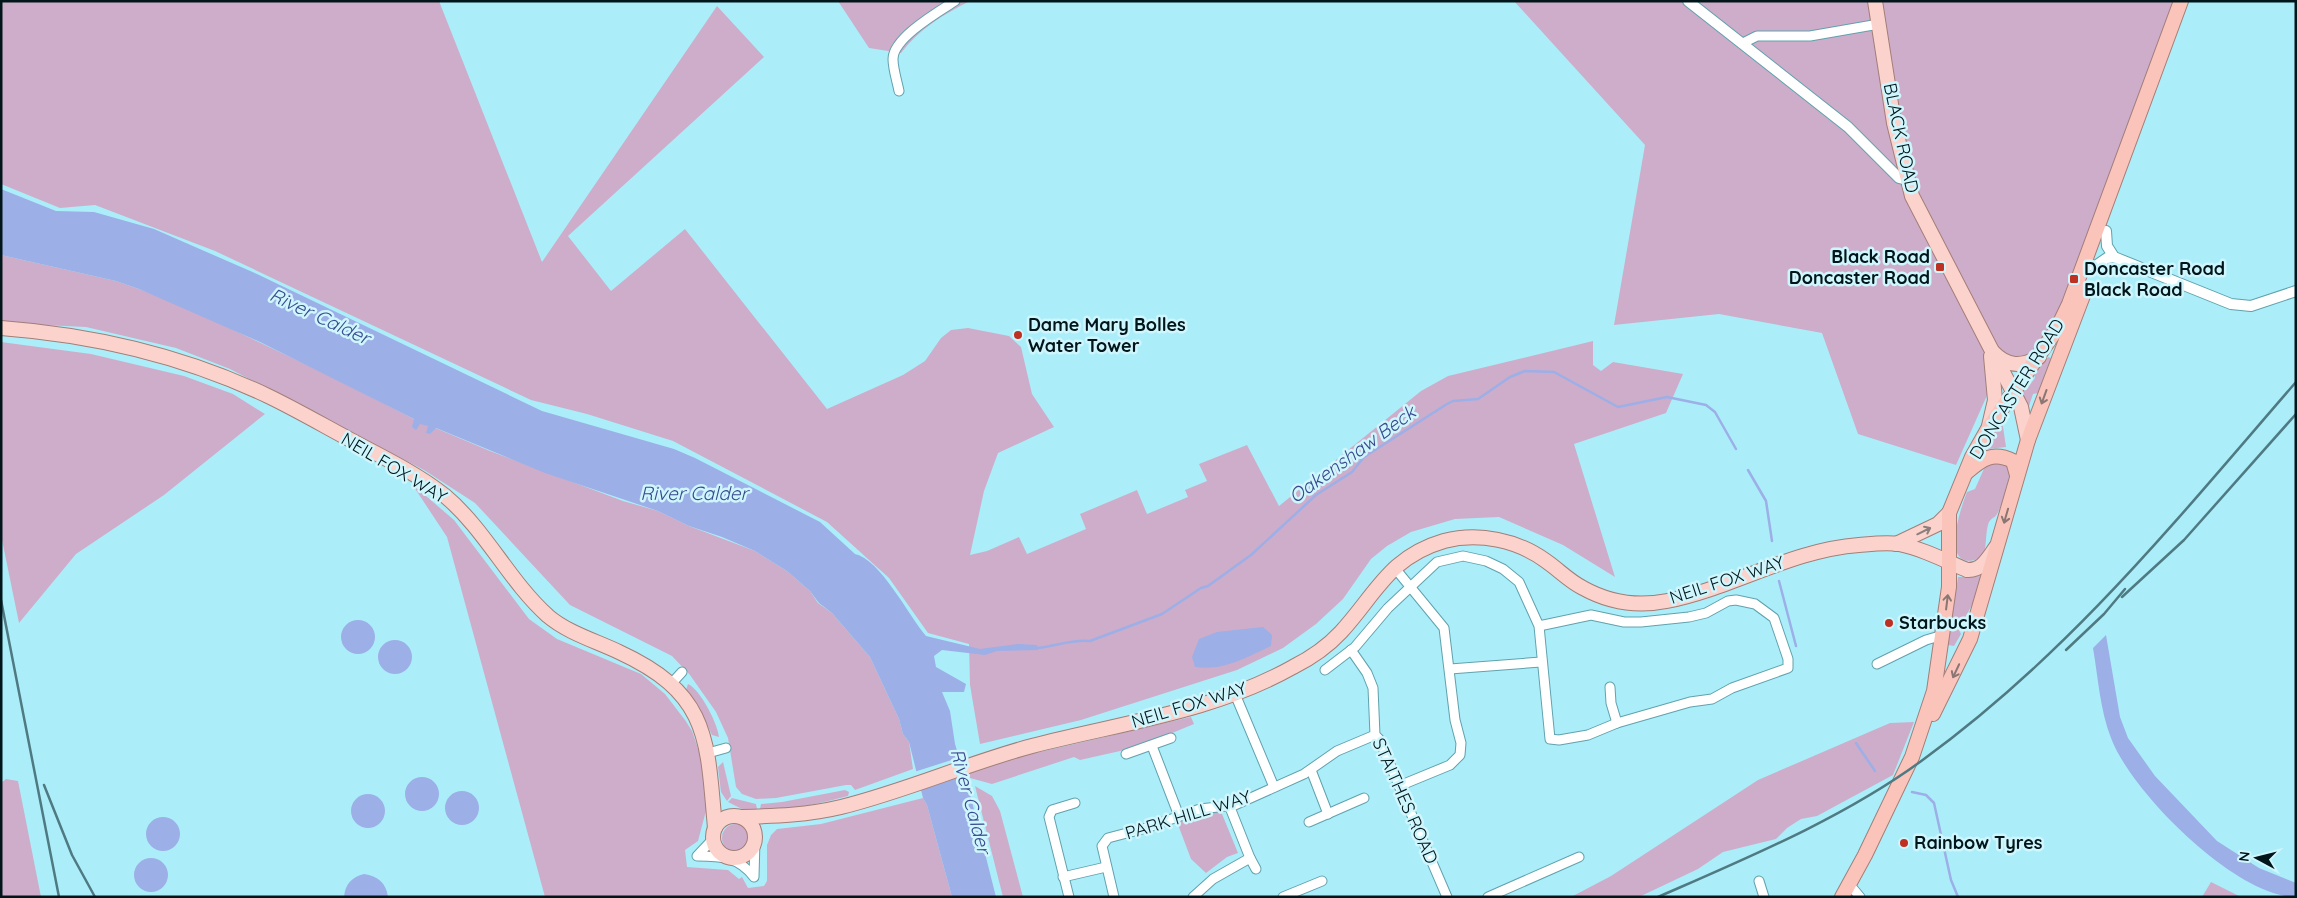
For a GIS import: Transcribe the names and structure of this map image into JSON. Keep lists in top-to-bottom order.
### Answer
{
  "streets": {
    "highway": ["DONCASTER ROAD"],
    "main road": ["BLACK ROAD", "NEIL FOX WAY"],
    "street": ["STAITHES ROAD", "PARK HILL WAY"]
  },
  "crossings": [
    ["BLACK ROAD", "DONCASTER ROAD"],
    ["DONCASTER ROAD", "NEIL FOX WAY"],
    ["STAITHES ROAD", "PARK HILL WAY"]
  ],
  "water": ["River Calder", "Oakenshaw Beck"],
  "places": {
    "transit": ["Black Road Doncaster Road", "Doncaster Road Black Road"],
    "other": ["Dame Mary Bolles Water Tower", "Starbucks", "Rainbow Tyres"]
  },
  "north": "left"
}
